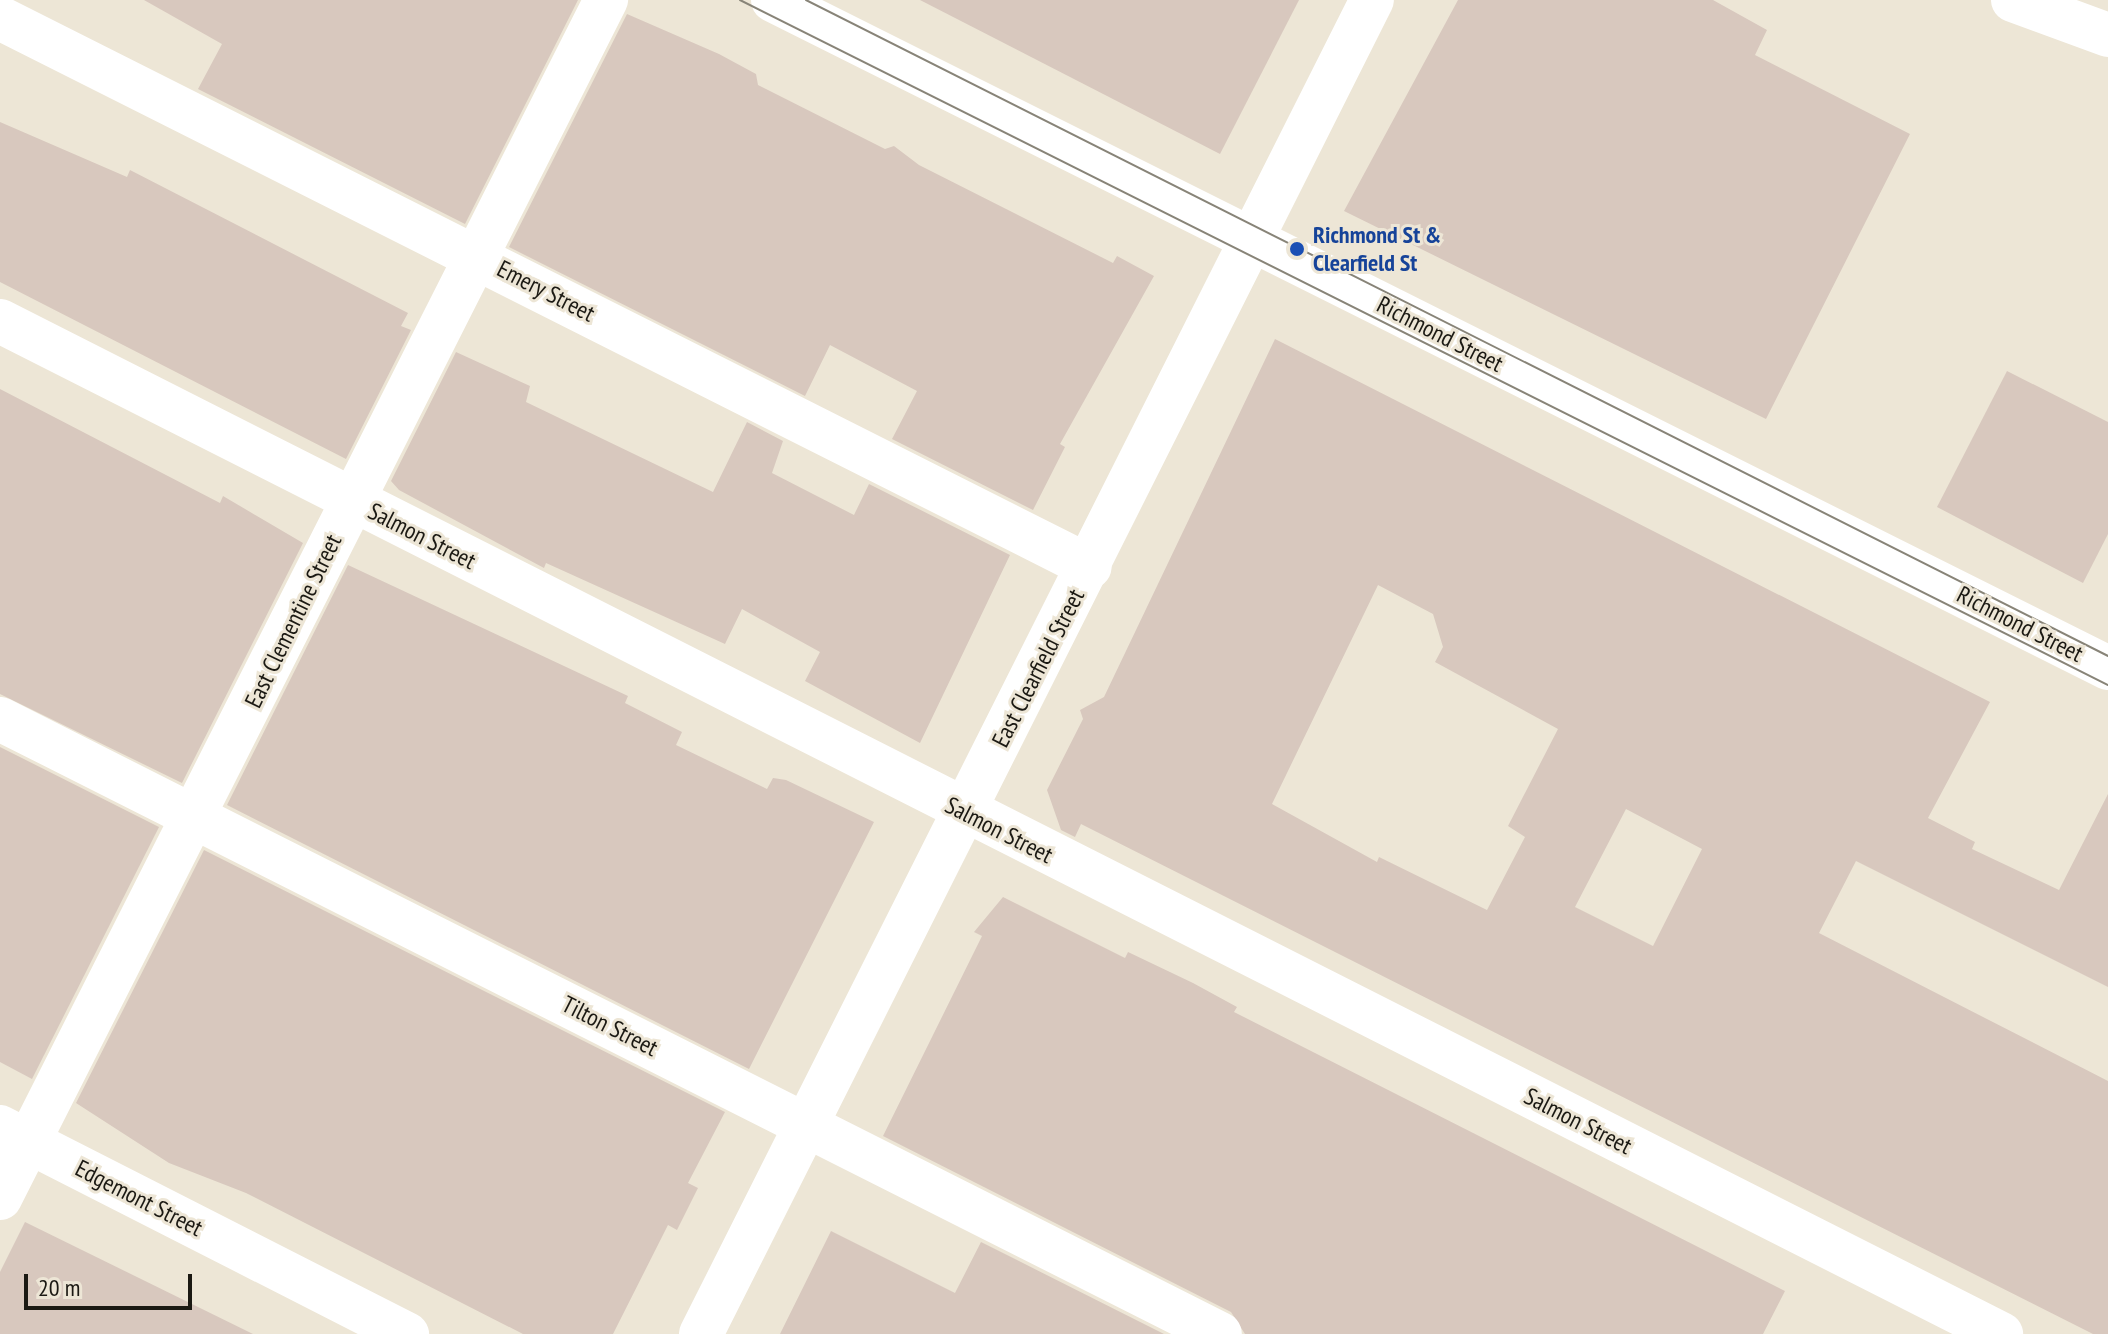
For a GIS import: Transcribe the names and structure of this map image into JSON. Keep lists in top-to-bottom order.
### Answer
{
  "streets": {
    "main road": [
      "Emery Street",
      "Richmond Street",
      "Salmon Street",
      "East Clementine Street",
      "East Clearfield Street",
      "Tilton Street",
      "Edgemont Street"
    ]
  },
  "crossings": [
    ["Emery Street", "East Clementine Street"],
    ["Emery Street", "East Clearfield Street"],
    ["Richmond Street", "East Clearfield Street"],
    ["Salmon Street", "East Clementine Street"],
    ["Salmon Street", "East Clearfield Street"],
    ["East Clementine Street", "Tilton Street"],
    ["East Clementine Street", "Edgemont Street"],
    ["East Clearfield Street", "Tilton Street"]
  ],
  "places": ["Richmond St & Clearfield St"],
  "scale_bar": "20 m"
}
